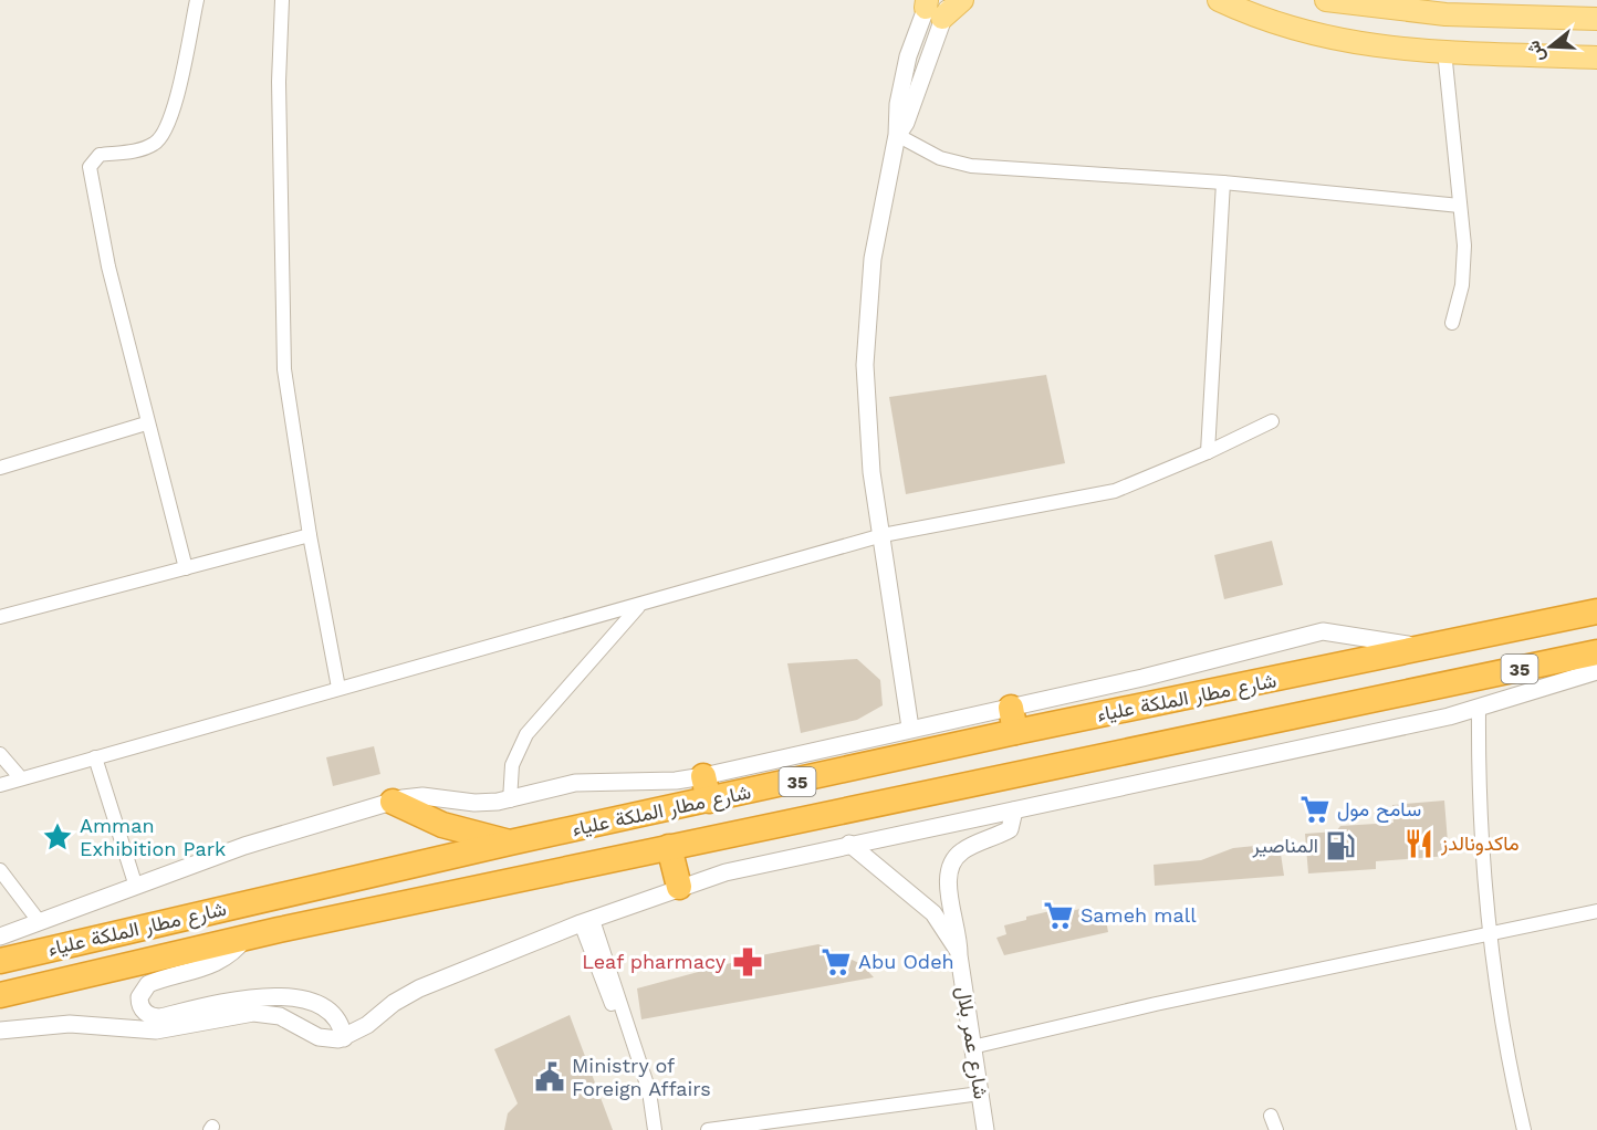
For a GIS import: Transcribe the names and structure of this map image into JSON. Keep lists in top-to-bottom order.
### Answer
{
  "streets": {
    "highway": ["35", "شارع مطار الملكة علياء"],
    "street": ["شارع عمر بلال"]
  },
  "places": {
    "supermarket": ["سامح مول", "Sameh mall", "Abu Odeh"],
    "place": ["Amman Exhibition Park"],
    "restaurant": ["ماكدونالدز"],
    "fuel station": ["المناصير"],
    "pharmacy": ["Leaf pharmacy"],
    "public building": ["Ministry of Foreign Affairs"]
  },
  "north": "left"
}
